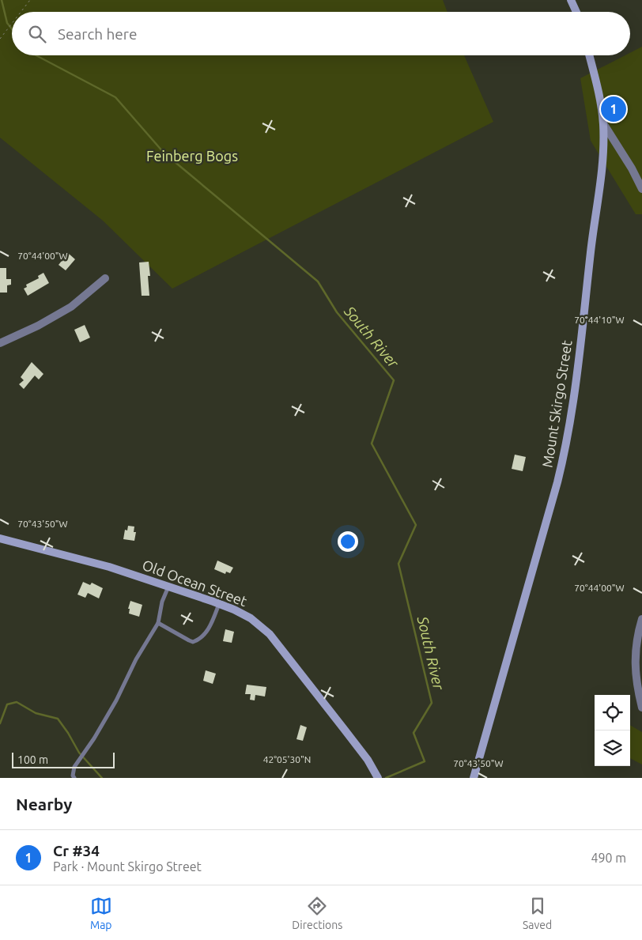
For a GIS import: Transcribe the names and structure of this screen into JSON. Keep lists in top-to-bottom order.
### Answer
{
  "streets": {
    "street": ["Mount Skirgo Street", "Old Ocean Street"]
  },
  "water": ["South River"],
  "parks": ["Feinberg Bogs"],
  "scale_bar": "100 m",
  "page": {
    "search": "Search here",
    "pins": "1",
    "scale": "100 m",
    "heading": "Nearby",
    "list": [
      {
        "mark": "1",
        "name": "Cr #34",
        "note": "Park · Mount Skirgo Street",
        "value": "490 m"
      }
    ],
    "nav": ["Map", "Directions", "Saved"]
  },
  "coordinates": [
    "70°44'00\"W",
    "70°44'10\"W",
    "70°43'50\"W",
    "42°05'30\"N"
  ]
}
